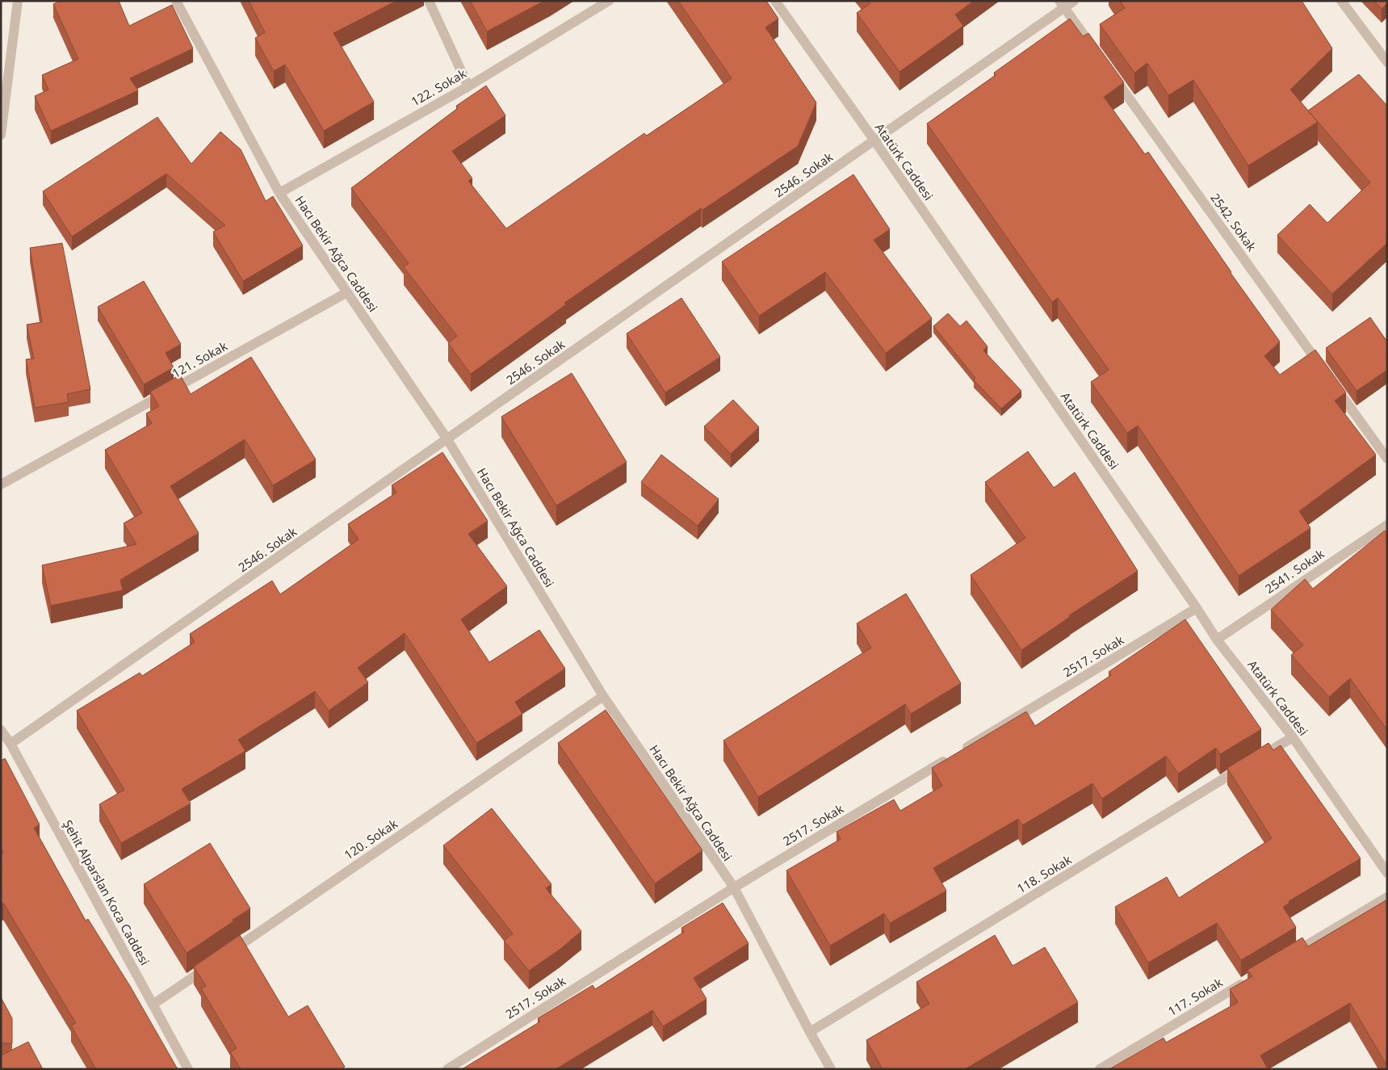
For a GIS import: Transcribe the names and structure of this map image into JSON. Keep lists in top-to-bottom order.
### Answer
{
  "streets": {
    "street": [
      "122. Sokak",
      "Atatürk Caddesi",
      "2546. Sokak",
      "2542. Sokak",
      "Hacı Bekir Ağca Caddesi",
      "121. Sokak",
      "2541. Sokak",
      "2517. Sokak",
      "120. Sokak",
      "118. Sokak",
      "Şehit Alparslan Koca Caddesi",
      "117. Sokak"
    ]
  },
  "crossings": [
    ["122. Sokak", "Hacı Bekir Ağca Caddesi"],
    ["Atatürk Caddesi", "2546. Sokak"],
    ["Atatürk Caddesi", "2541. Sokak"],
    ["Atatürk Caddesi", "2517. Sokak"],
    ["Atatürk Caddesi", "118. Sokak"],
    ["2546. Sokak", "Hacı Bekir Ağca Caddesi"],
    ["2546. Sokak", "Şehit Alparslan Koca Caddesi"],
    ["Hacı Bekir Ağca Caddesi", "121. Sokak"],
    ["Hacı Bekir Ağca Caddesi", "2517. Sokak"],
    ["Hacı Bekir Ağca Caddesi", "120. Sokak"],
    ["Hacı Bekir Ağca Caddesi", "118. Sokak"]
  ]
}
